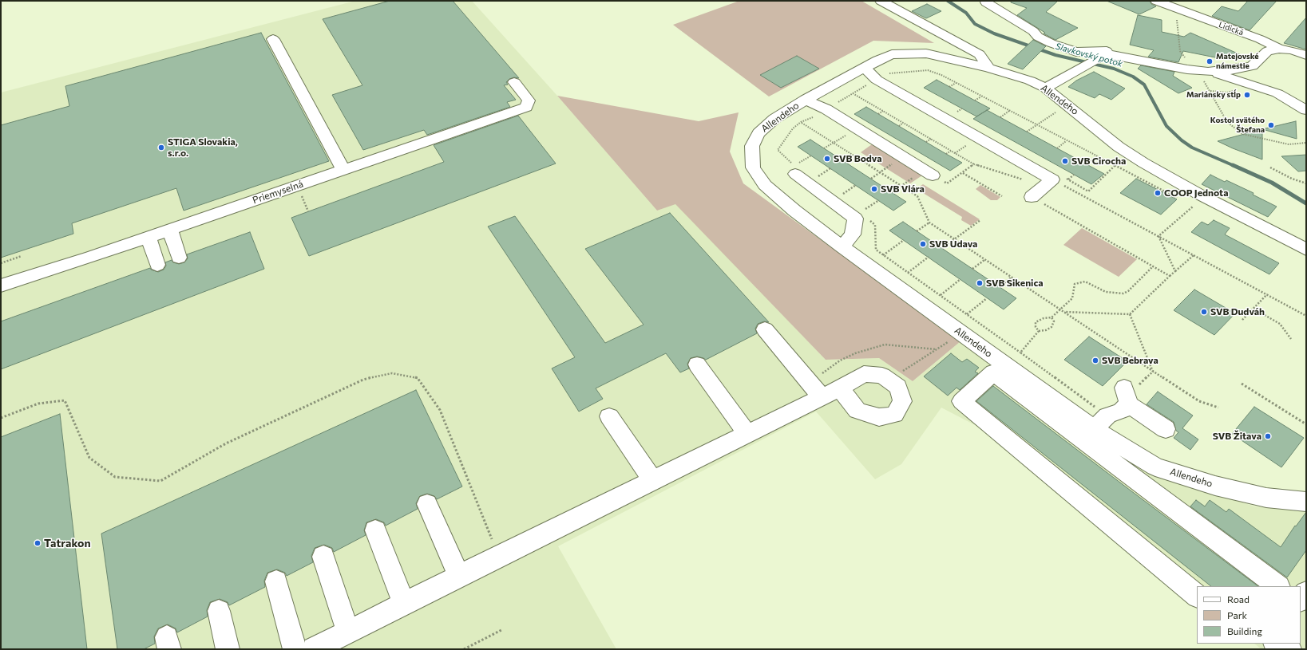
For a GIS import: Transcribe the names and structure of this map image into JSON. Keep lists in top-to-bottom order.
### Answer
{
  "streets": {
    "street": ["Lidická", "Allendeho", "Priemyselná"]
  },
  "water": ["Slavkovský potok"],
  "places": [
    "Matejovské námestie",
    "Mariánsky stĺp",
    "Kostol svätého Štefana",
    "STIGA Slovakia, s.r.o.",
    "SVB Bodva",
    "SVB Cirocha",
    "SVB Vlára",
    "COOP Jednota",
    "SVB Udava",
    "SVB Sikenica",
    "SVB Dudváh",
    "SVB Bebrava",
    "SVB Žitava",
    "Tatrakon"
  ],
  "legend": ["Road", "Park", "Building"]
}
